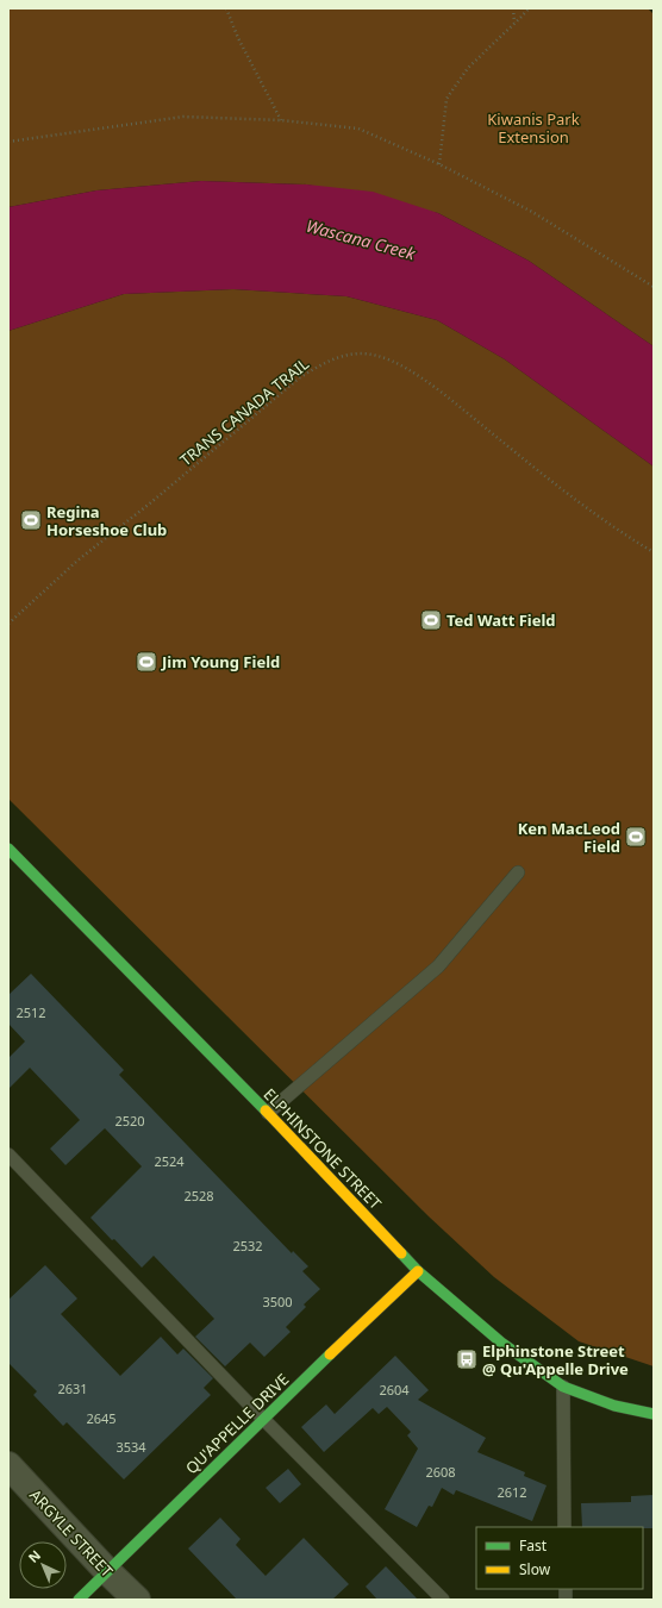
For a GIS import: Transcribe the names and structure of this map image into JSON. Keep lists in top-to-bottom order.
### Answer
{
  "streets": {
    "street": ["ELPHINSTONE STREET", "QU'APPELLE DRIVE", "ARGYLE STREET"],
    "path": ["TRANS CANADA TRAIL"]
  },
  "crossings": [
    ["ELPHINSTONE STREET", "QU'APPELLE DRIVE"],
    ["QU'APPELLE DRIVE", "ARGYLE STREET"]
  ],
  "water": ["Wascana Creek"],
  "parks": ["Kiwanis Park Extension"],
  "places": {
    "sports": [
      "Regina Horseshoe Club",
      "Ted Watt Field",
      "Jim Young Field",
      "Ken MacLeod Field"
    ],
    "bus stop": ["Elphinstone Street @ Qu'Appelle Drive"]
  },
  "house_numbers": [
    "2512",
    "2520",
    "2524",
    "2528",
    "2532",
    "3500",
    "2631",
    "2604",
    "2645",
    "3534",
    "2608",
    "2612"
  ],
  "legend": ["Fast", "Slow"],
  "north": "top left"
}
